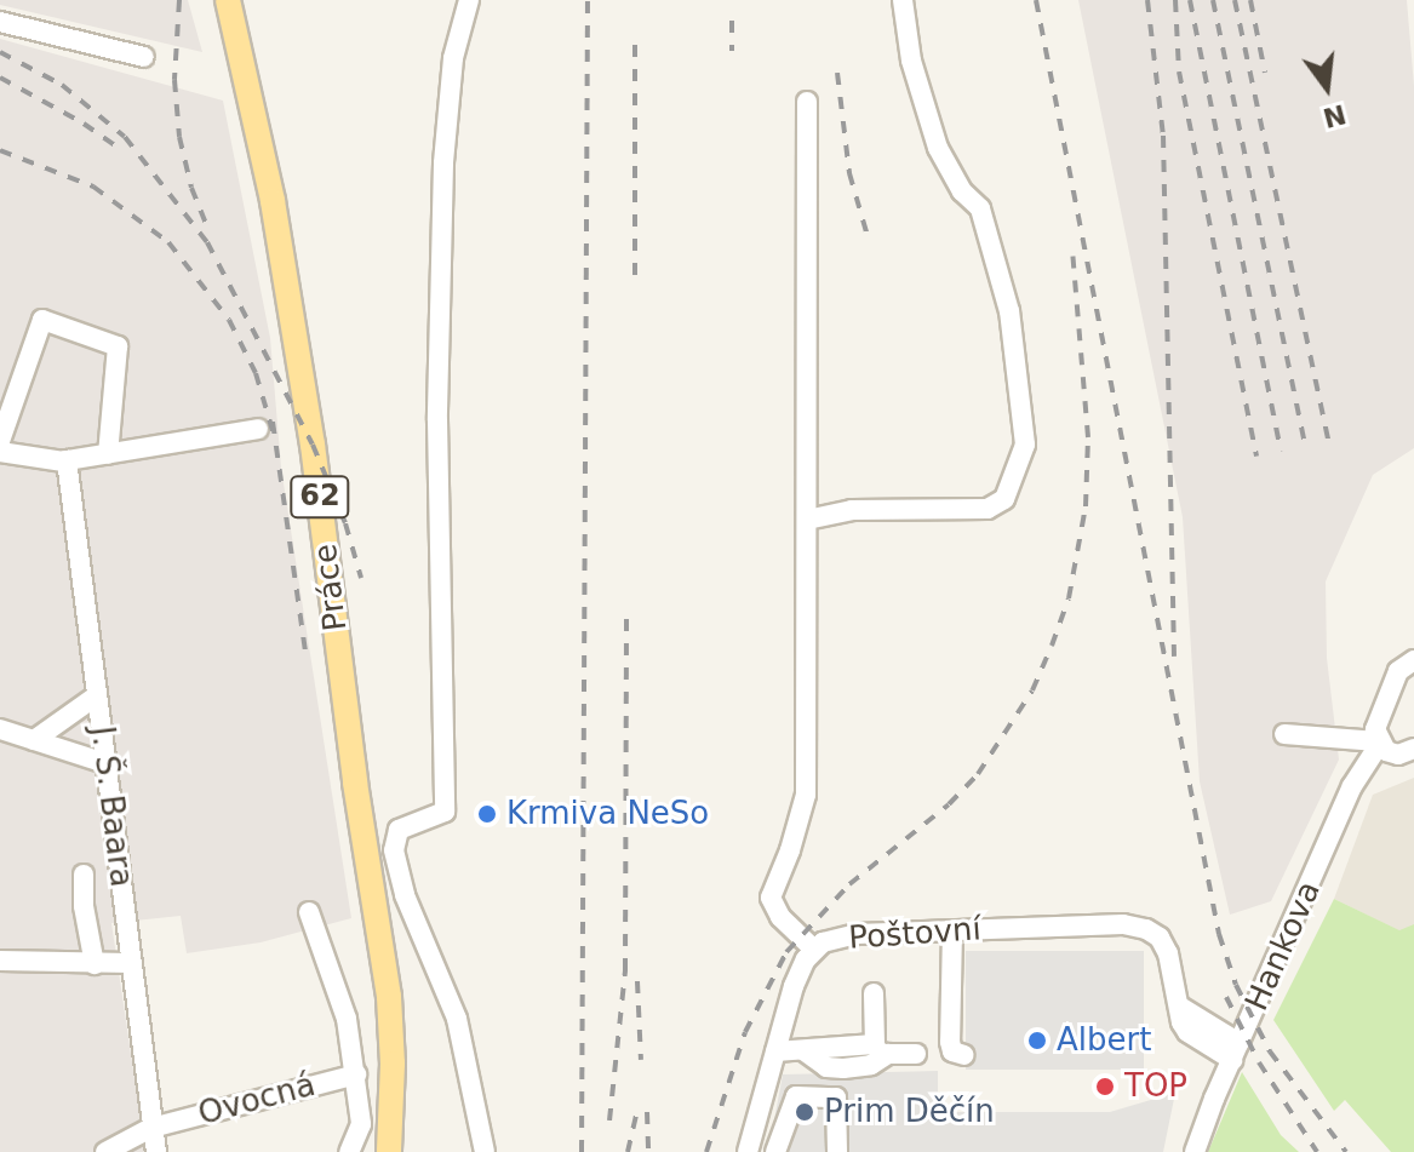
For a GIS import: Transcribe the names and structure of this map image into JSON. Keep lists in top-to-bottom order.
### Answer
{
  "streets": {
    "main road": ["62", "Práce"],
    "street": [
      "J. Š. Baara",
      "Poštovní",
      "Hankova",
      "Ovocná"
    ]
  },
  "crossings": [
    ["62", "Práce"],
    ["J. Š. Baara", "Ovocná"],
    ["Poštovní", "Hankova"]
  ],
  "places": [
    "Krmiva NeSo",
    "Albert",
    "TOP",
    "Prim Děčín"
  ],
  "north": "bottom"
}
